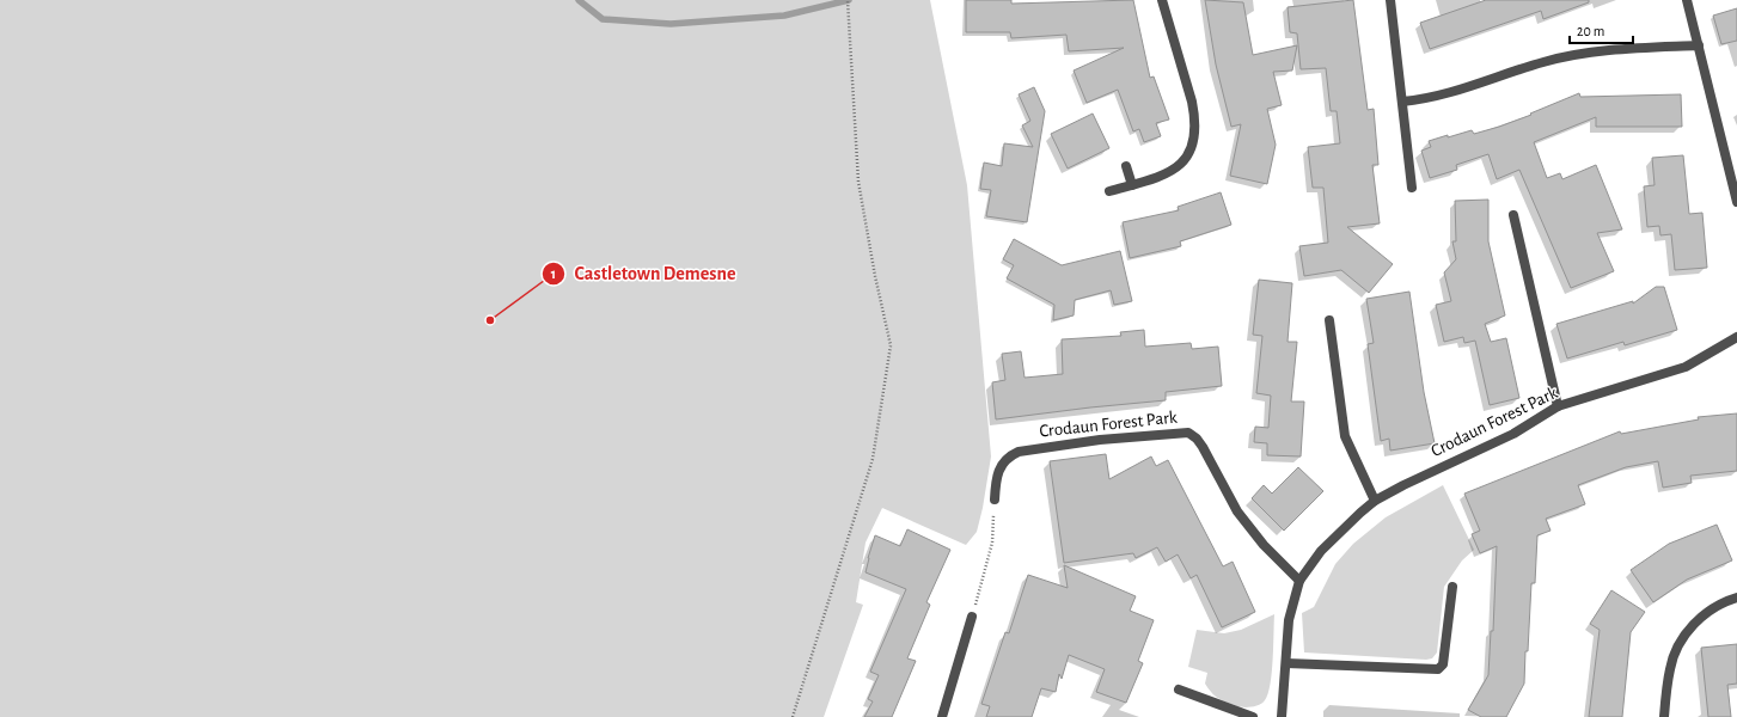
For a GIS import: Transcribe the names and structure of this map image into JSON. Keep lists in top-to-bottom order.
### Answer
{
  "streets": {
    "street": ["Crodaun Forest Park"]
  },
  "places": ["Castletown Demesne"],
  "scale_bar": "20 m"
}
